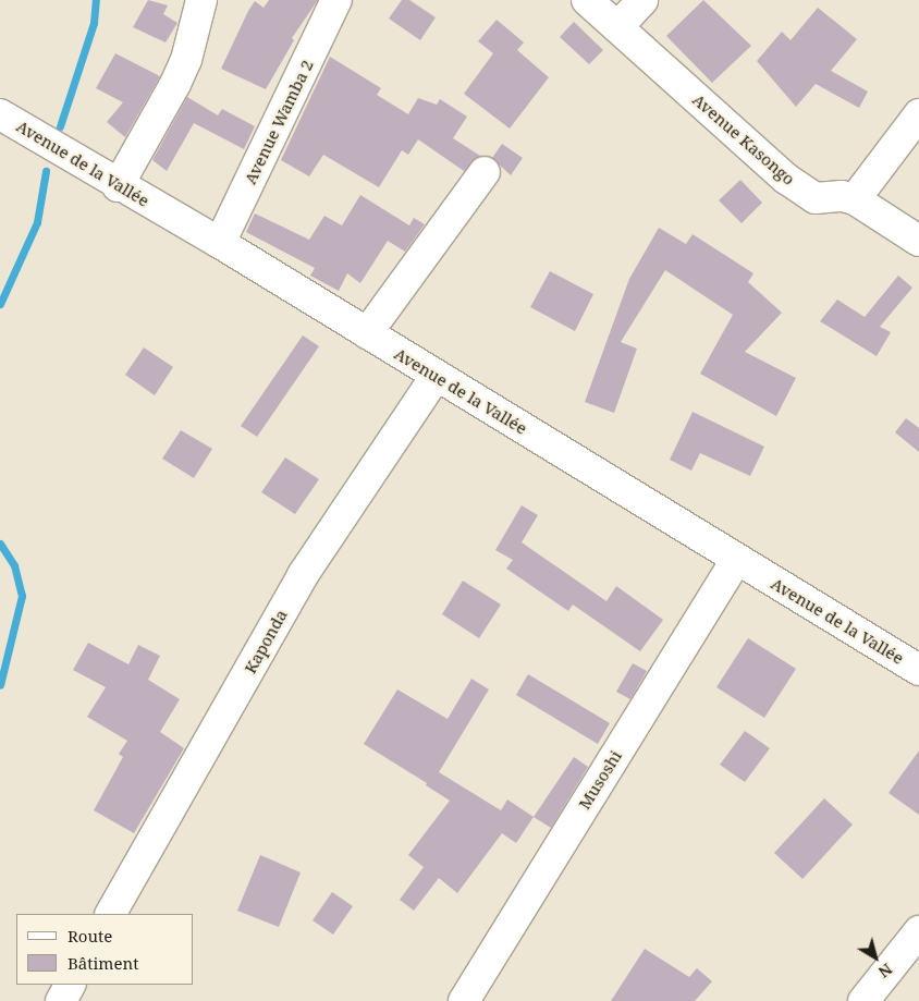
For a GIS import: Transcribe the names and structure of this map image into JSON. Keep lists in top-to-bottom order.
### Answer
{
  "streets": {
    "street": [
      "Avenue Wamba 2",
      "Avenue Kasongo",
      "Avenue de la Vallée",
      "Kaponda",
      "Musoshi"
    ]
  },
  "crossings": [
    ["Avenue Wamba 2", "Avenue de la Vallée"],
    ["Avenue de la Vallée", "Kaponda"],
    ["Avenue de la Vallée", "Musoshi"]
  ],
  "legend": ["Route", "Bâtiment"],
  "north": "bottom right"
}
